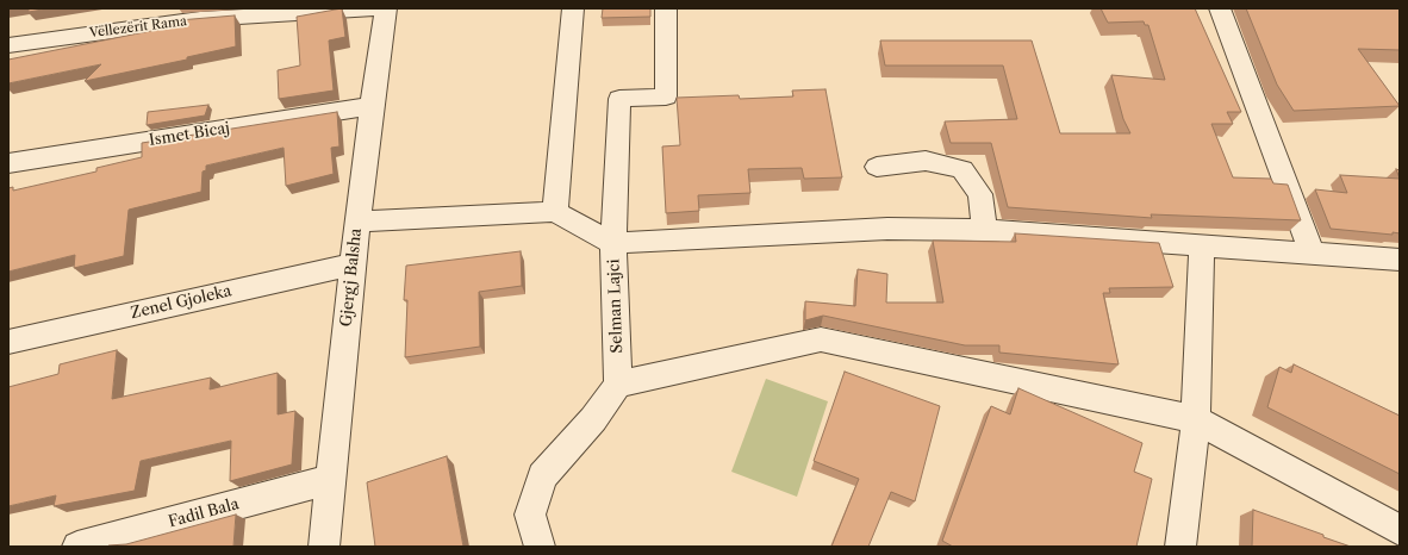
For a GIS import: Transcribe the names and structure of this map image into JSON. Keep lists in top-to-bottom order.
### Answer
{
  "streets": {
    "street": [
      "Vëllezërit Rama",
      "Ismet Bicaj",
      "Gjergj Balsha",
      "Zenel Gjoleka",
      "Selman Lajci",
      "Fadil Bala"
    ]
  },
  "crossings": [
    ["Vëllezërit Rama", "Gjergj Balsha"],
    ["Ismet Bicaj", "Gjergj Balsha"],
    ["Gjergj Balsha", "Zenel Gjoleka"],
    ["Gjergj Balsha", "Fadil Bala"]
  ]
}
